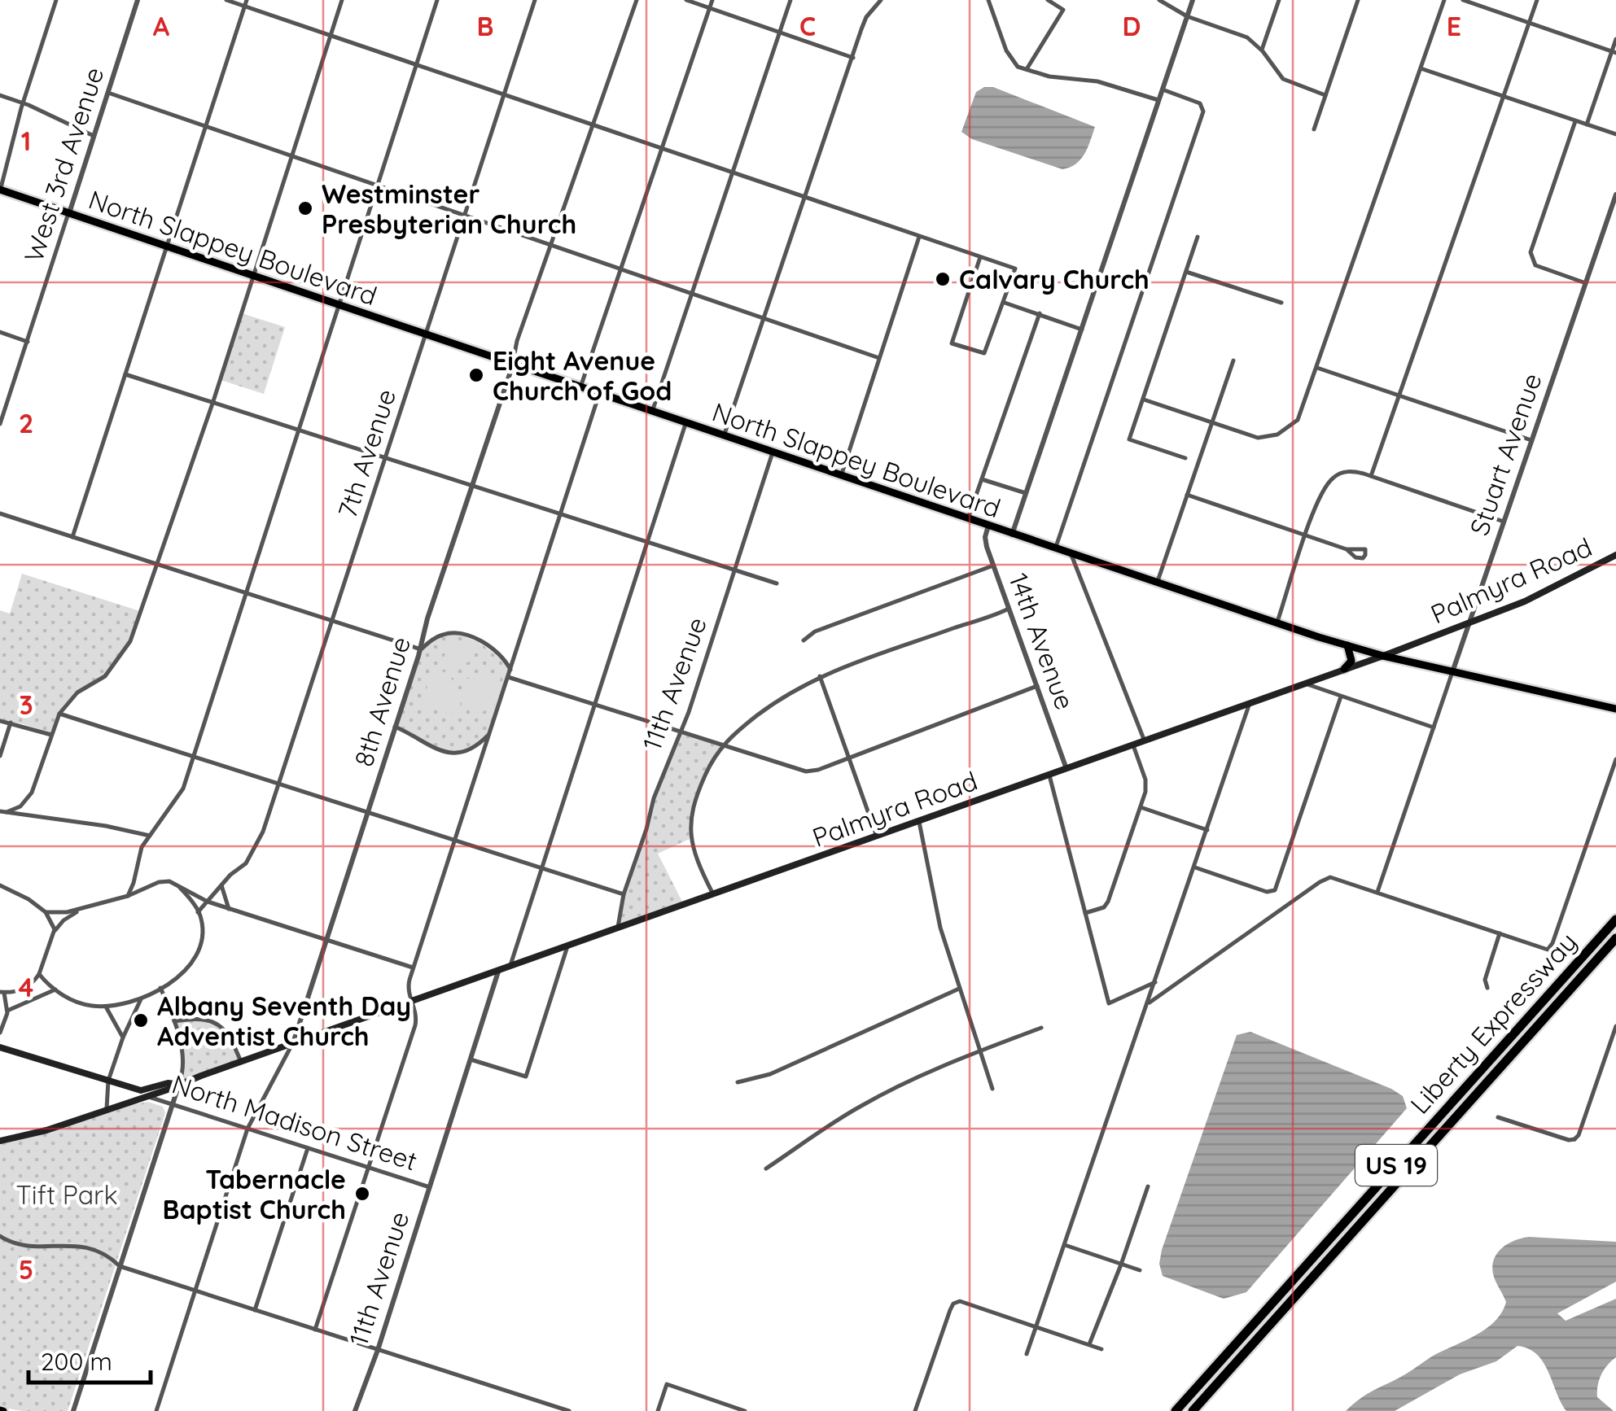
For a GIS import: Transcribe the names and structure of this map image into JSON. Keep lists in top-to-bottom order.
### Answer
{
  "streets": {
    "highway": ["Liberty Expressway", "US 19"],
    "main road": ["North Slappey Boulevard", "Palmyra Road", "North Madison Street"],
    "street": [
      "West 3rd Avenue",
      "7th Avenue",
      "Stuart Avenue",
      "14th Avenue",
      "11th Avenue",
      "8th Avenue"
    ]
  },
  "crossings": [
    ["West 3rd Avenue", "North Slappey Boulevard"],
    ["North Slappey Boulevard", "7th Avenue"],
    ["North Slappey Boulevard", "Stuart Avenue"],
    ["North Slappey Boulevard", "Palmyra Road"],
    ["North Slappey Boulevard", "14th Avenue"],
    ["North Slappey Boulevard", "11th Avenue"],
    ["North Slappey Boulevard", "8th Avenue"],
    ["Stuart Avenue", "Palmyra Road"],
    ["Palmyra Road", "14th Avenue"],
    ["Palmyra Road", "11th Avenue"],
    ["Palmyra Road", "8th Avenue"],
    ["Palmyra Road", "North Madison Street"],
    ["11th Avenue", "North Madison Street"],
    ["8th Avenue", "North Madison Street"]
  ],
  "parks": ["Tift Park"],
  "places": [
    "Westminster Presbyterian Church",
    "Calvary Church",
    "Eight Avenue Church of God",
    "Albany Seventh Day Adventist Church",
    "Tabernacle Baptist Church"
  ],
  "scale_bar": "200 m",
  "grid": {
    "columns": [
      "A",
      "B",
      "C",
      "D",
      "E"
    ],
    "rows": [
      "1",
      "2",
      "3",
      "4",
      "5"
    ]
  }
}
